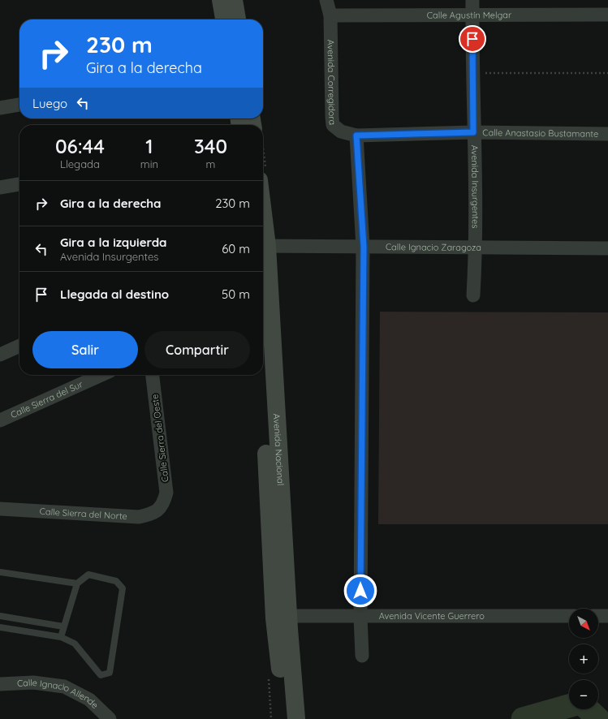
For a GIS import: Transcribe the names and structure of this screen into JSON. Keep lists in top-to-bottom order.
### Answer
{
  "streets": {
    "main road": ["Avenida Nacional"],
    "street": [
      "Calle Agustín Melgar",
      "Avenida Corregidora",
      "Calle Anastasio Bustamante",
      "Avenida Insurgentes",
      "Calle Ignacio Zaragoza",
      "Calle Sierra del Sur",
      "Calle Sierra del Oeste",
      "Calle Sierra del Norte",
      "Avenida Vicente Guerrero",
      "Calle Ignacio Allende"
    ]
  },
  "crossings": [
    ["Calle Agustín Melgar", "Avenida Corregidora"],
    ["Calle Agustín Melgar", "Avenida Insurgentes"],
    ["Avenida Corregidora", "Calle Anastasio Bustamante"],
    ["Calle Anastasio Bustamante", "Avenida Insurgentes"],
    ["Avenida Insurgentes", "Calle Ignacio Zaragoza"],
    ["Calle Ignacio Zaragoza", "Avenida Nacional"],
    ["Calle Sierra del Oeste", "Calle Sierra del Norte"],
    ["Avenida Nacional", "Avenida Vicente Guerrero"]
  ],
  "north": "bottom right",
  "page": {
    "turn": ["230 m", "Gira a la derecha"],
    "then": "Luego",
    "eta": [
      "06:44",
      "Llegada",
      "1",
      "min",
      "340",
      "m"
    ],
    "list": [
      {
        "name": "Gira a la derecha",
        "value": "230 m"
      },
      {
        "name": "Gira a la izquierda",
        "note": "Avenida Insurgentes",
        "value": "60 m"
      },
      {
        "name": "Llegada al destino",
        "value": "50 m"
      }
    ],
    "buttons": ["Salir", "Compartir"],
    "map_buttons": ["+", "−"]
  }
}
